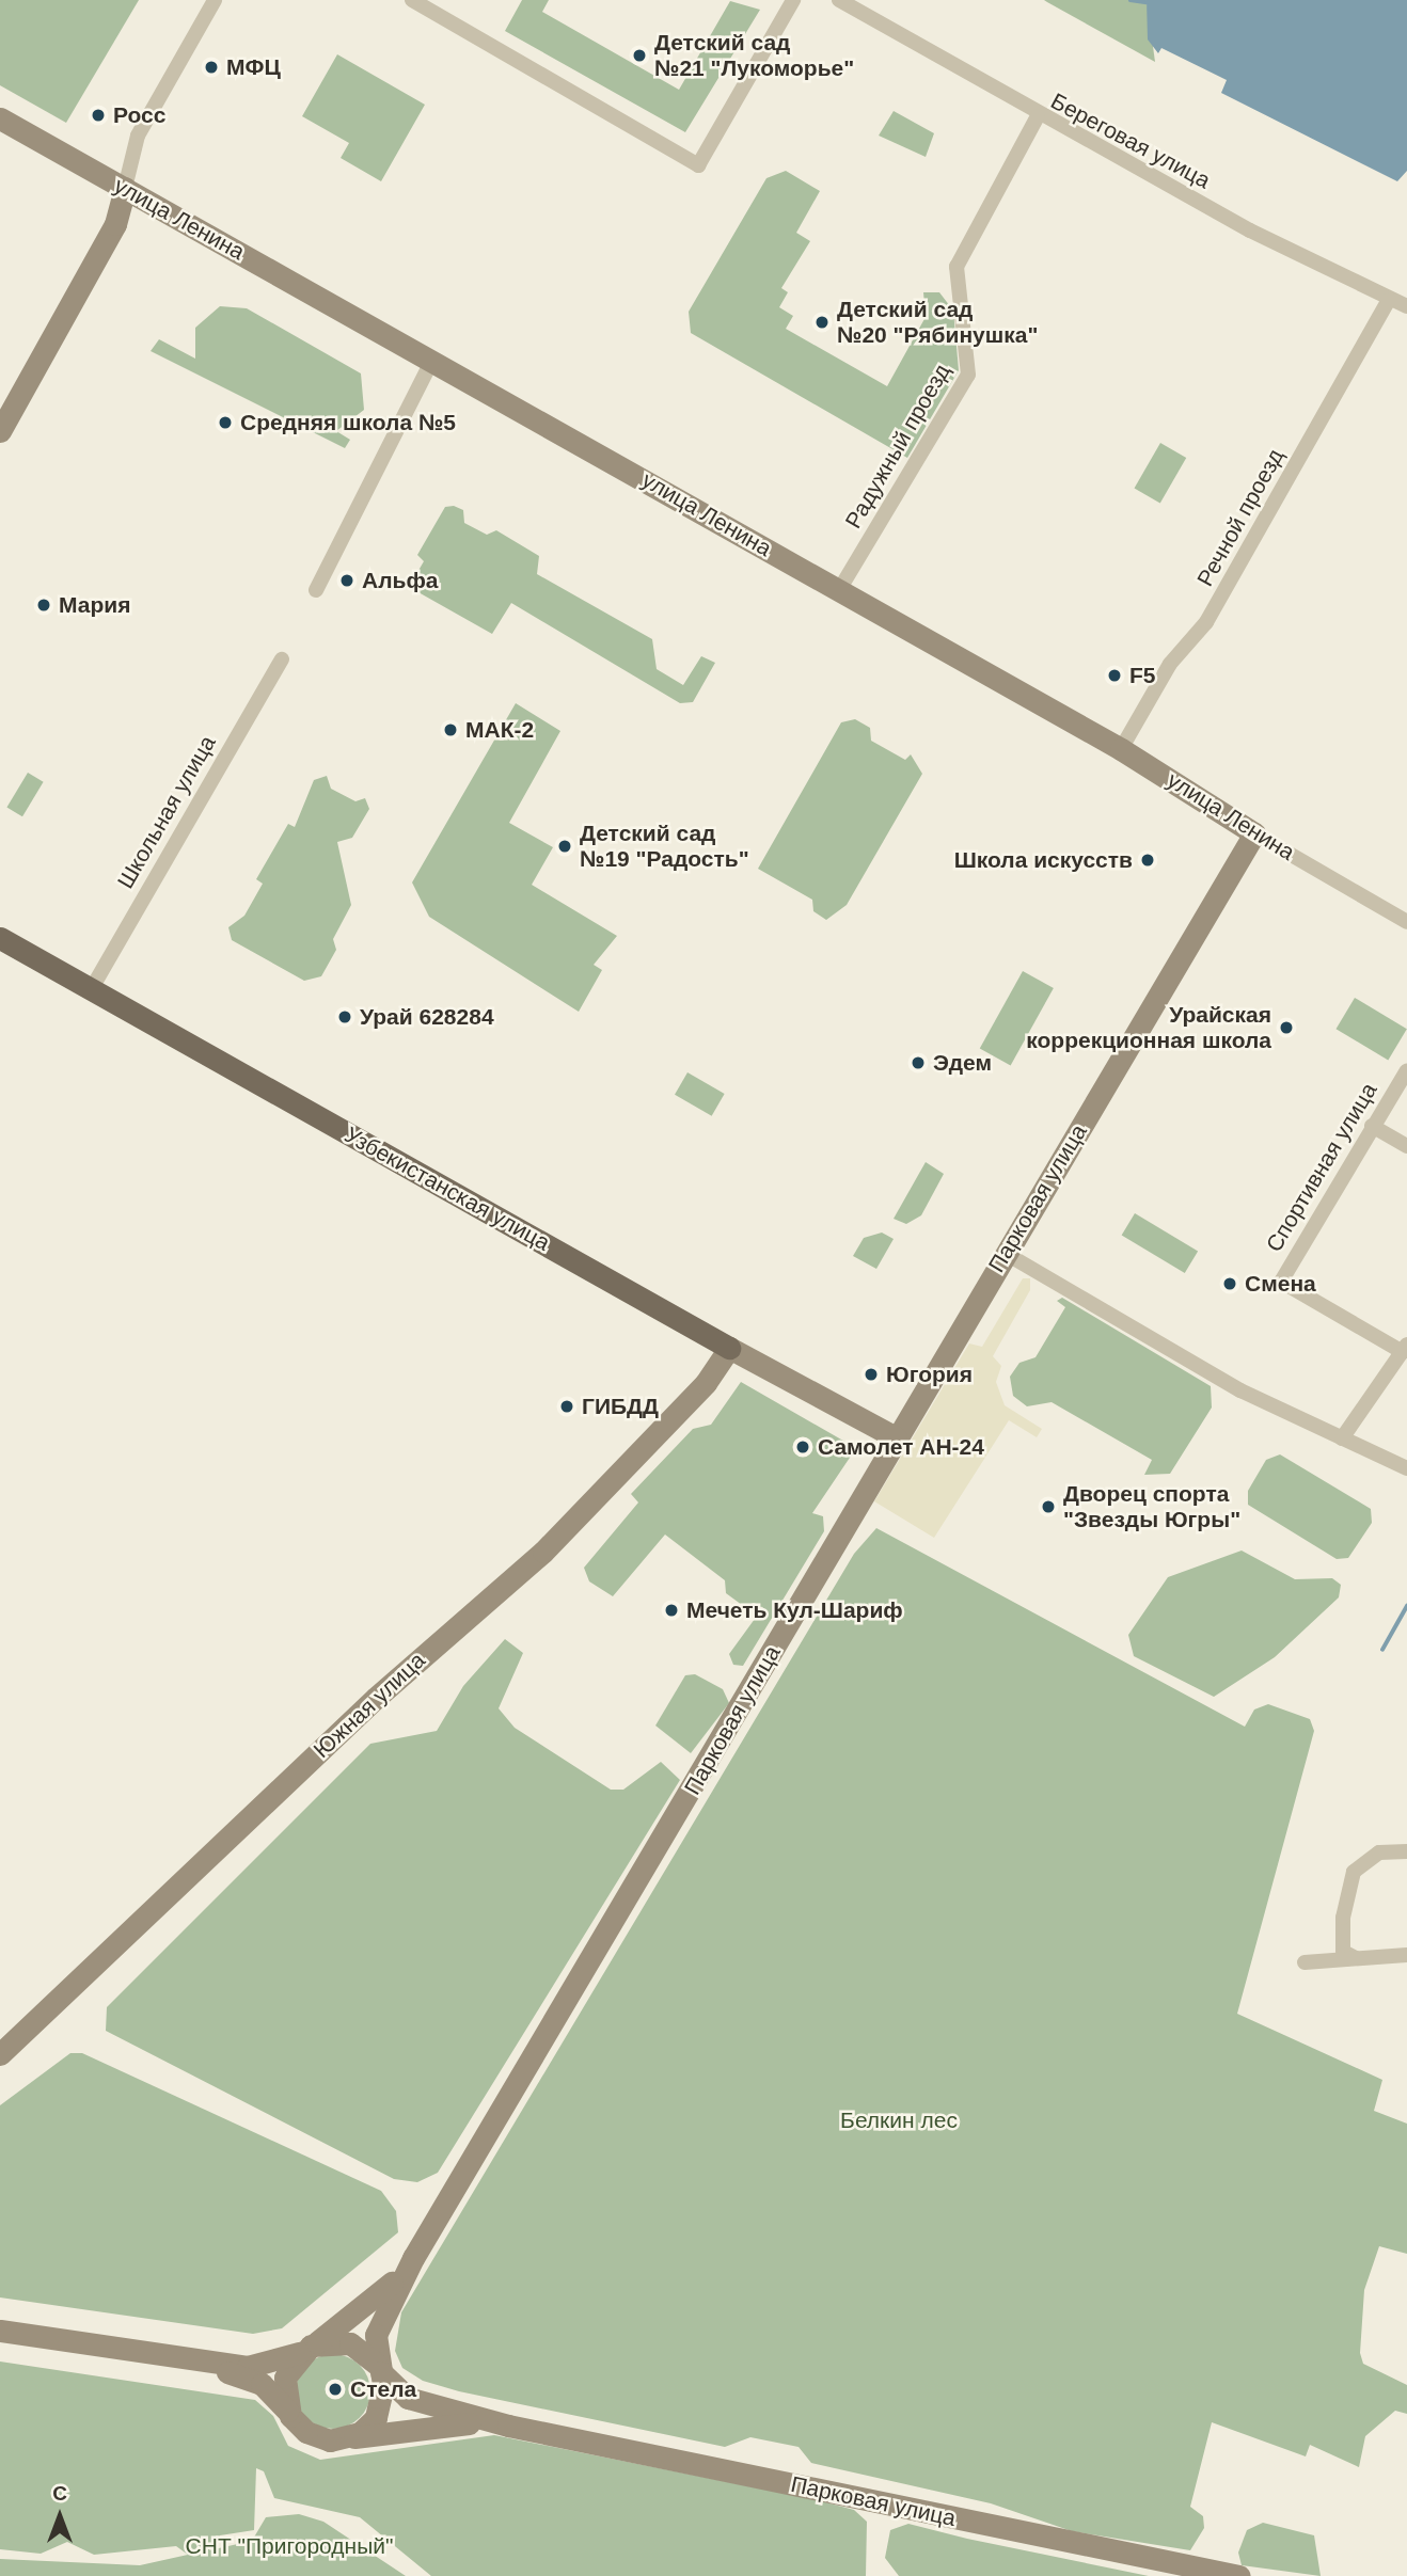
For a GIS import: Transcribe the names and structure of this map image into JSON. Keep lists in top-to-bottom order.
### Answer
{
  "streets": {
    "main road": [
      "улица Ленина",
      "Узбекистанская улица",
      "Парковая улица",
      "Южная улица"
    ],
    "street": [
      "Береговая улица",
      "Радужный проезд",
      "Речной проезд",
      "Школьная улица",
      "Спортивная улица"
    ]
  },
  "crossings": [
    ["Береговая улица", "Радужный проезд"],
    ["Береговая улица", "Речной проезд"],
    ["улица Ленина", "Радужный проезд"],
    ["улица Ленина", "Речной проезд"],
    ["улица Ленина", "Парковая улица"],
    ["Школьная улица", "Узбекистанская улица"],
    ["Узбекистанская улица", "Парковая улица"],
    ["Узбекистанская улица", "Южная улица"]
  ],
  "parks": ["Белкин лес", "СНТ \"Пригородный\""],
  "places": [
    "Детский сад №21 \"Лукоморье\"",
    "МФЦ",
    "Росс",
    "Детский сад №20 \"Рябинушка\"",
    "Средняя школа №5",
    "Альфа",
    "Мария",
    "F5",
    "МАК-2",
    "Детский сад №19 \"Радость\"",
    "Школа искусств",
    "Урай 628284",
    "Урайская коррекционная школа",
    "Эдем",
    "Смена",
    "Югория",
    "ГИБДД",
    "Самолет АН-24",
    "Дворец спорта \"Звезды Югры\"",
    "Мечеть Кул-Шариф",
    "Стела"
  ],
  "north": "top"
}
